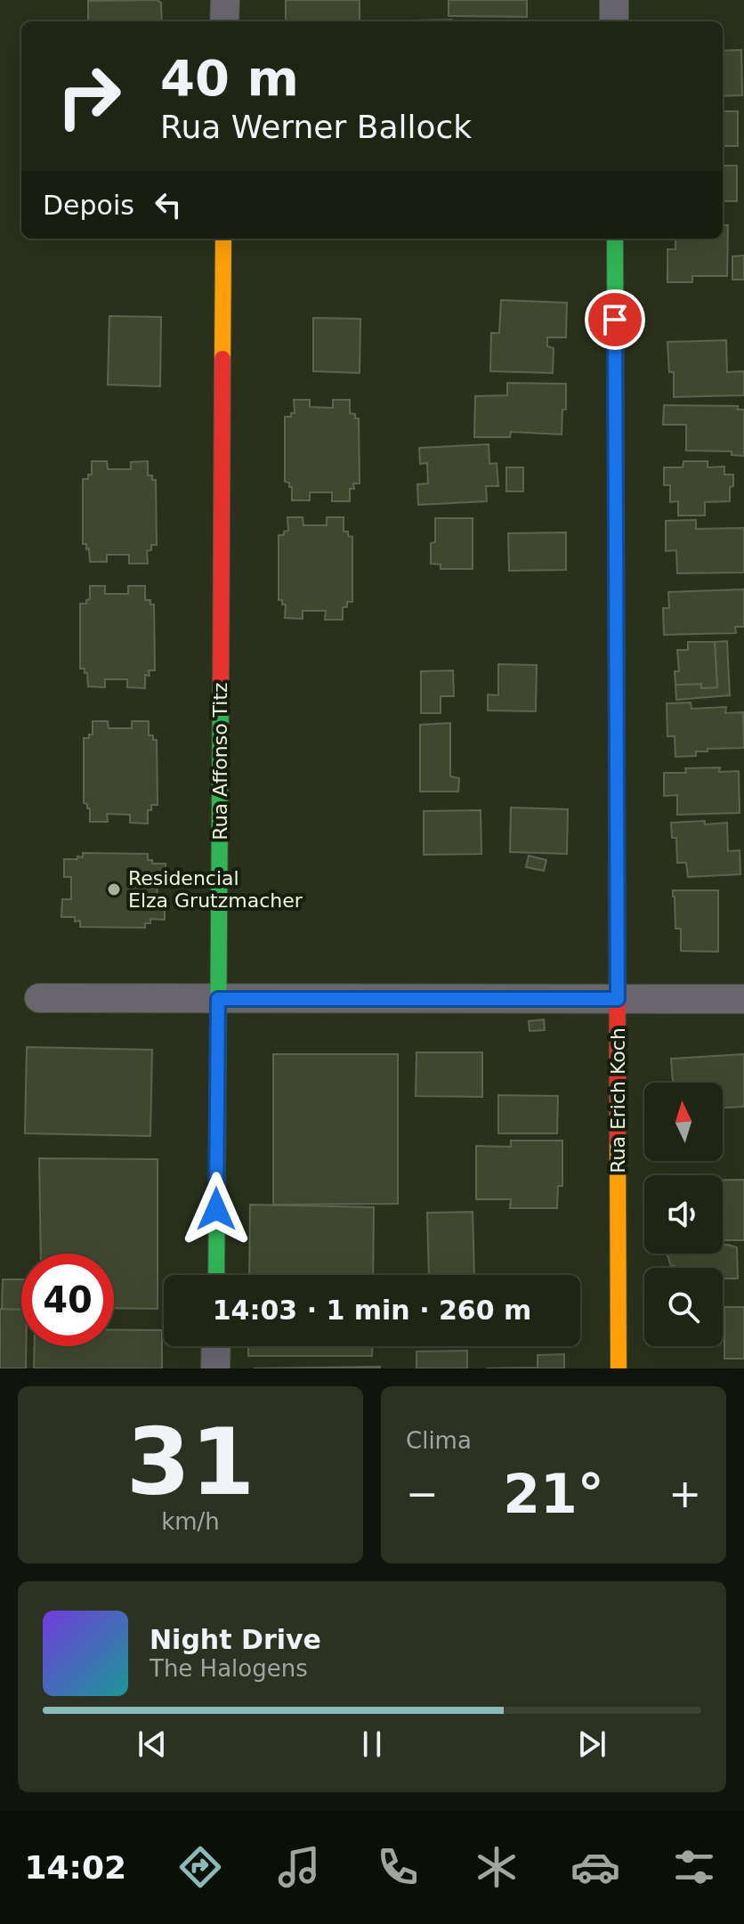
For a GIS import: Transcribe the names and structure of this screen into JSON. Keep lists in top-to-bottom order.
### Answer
{
  "streets": {
    "street": ["Rua Affonso Titz", "Rua Erich Koch"]
  },
  "places": ["Residencial Elza Grutzmacher"],
  "north": "top",
  "page": {
    "turn": ["40 m", "Rua Werner Ballock"],
    "then": "Depois",
    "limit": "40",
    "trip": "14:03 · 1 min · 260 m",
    "tile": [
      ["31", "km/h"],
      "Clima"
    ],
    "heat": ["−", "21°", "+"],
    "song": ["Night Drive", "The Halogens"],
    "tabs": "14:02"
  }
}
